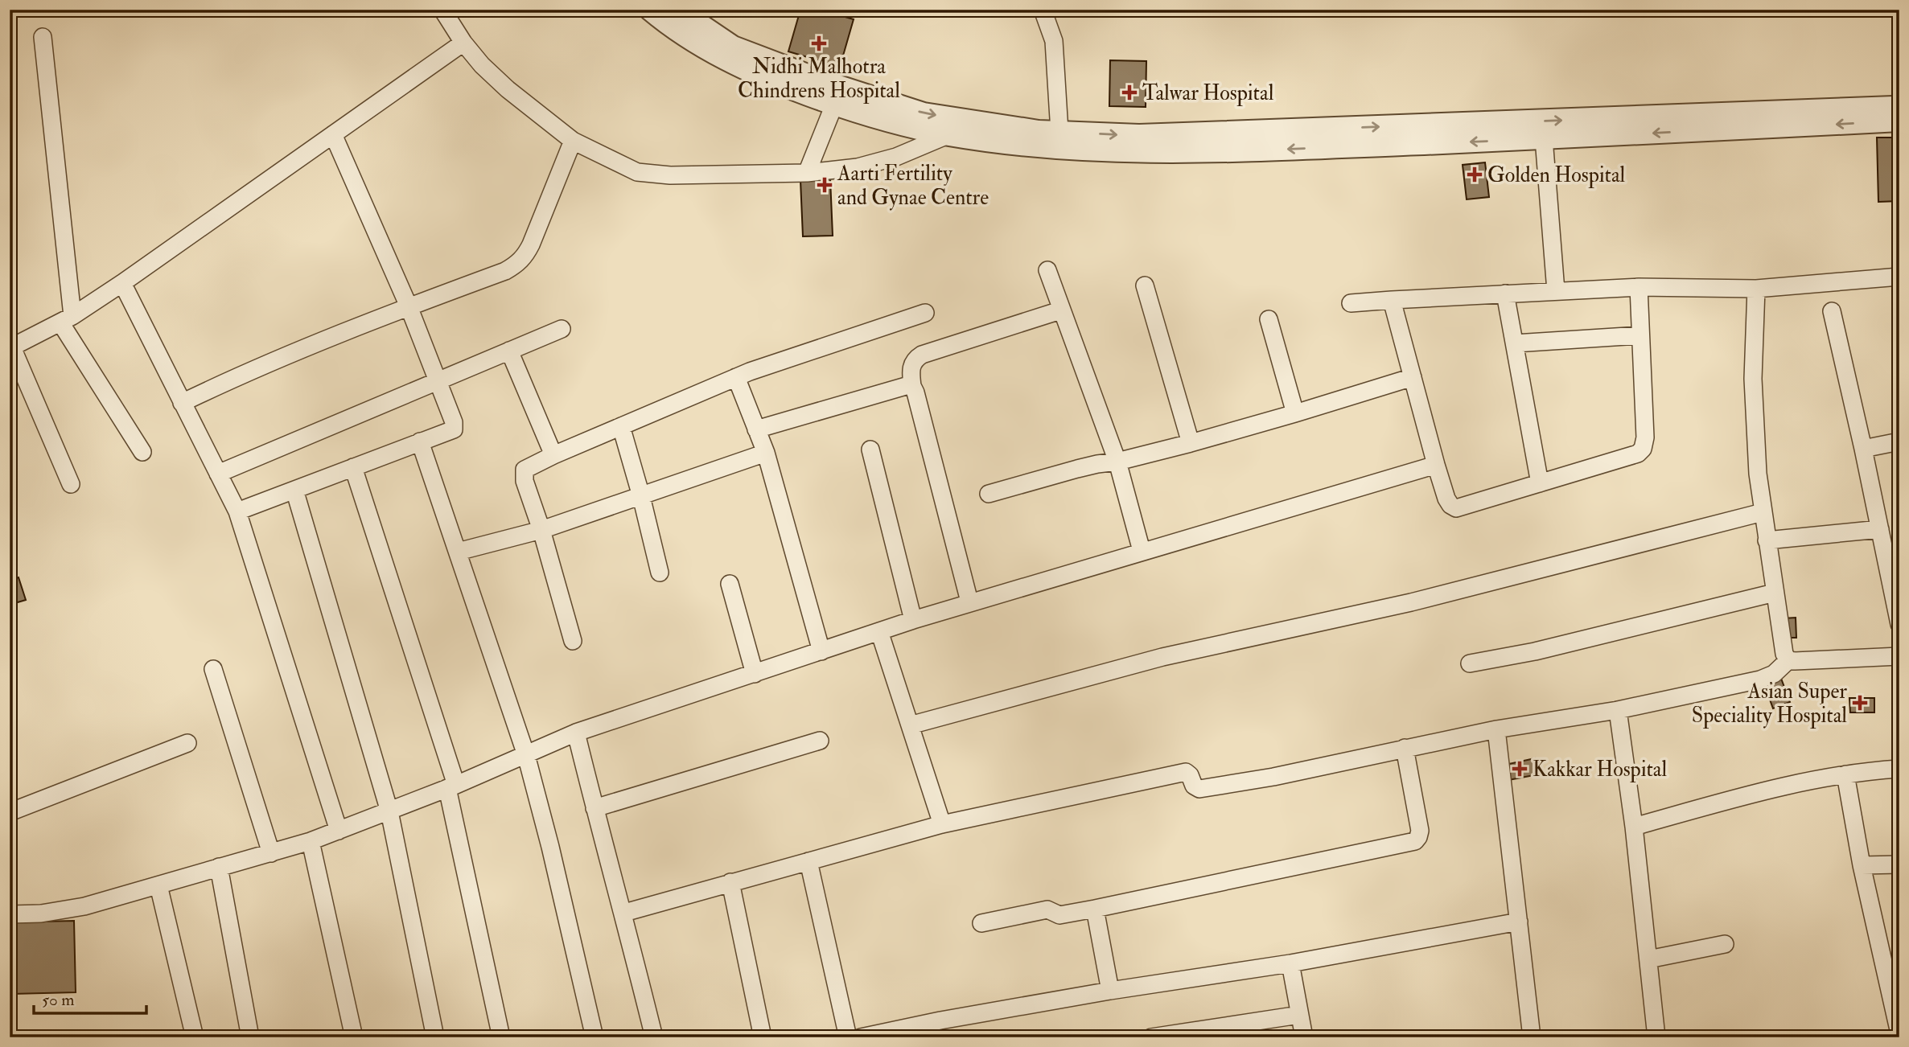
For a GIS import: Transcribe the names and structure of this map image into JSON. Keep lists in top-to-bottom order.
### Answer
{
  "places": {
    "health": [
      "Nidhi Malhotra Chindrens Hospital",
      "Talwar Hospital",
      "Golden Hospital",
      "Aarti Fertility and Gynae Centre",
      "Asian Super Speciality Hospital",
      "Kakkar Hospital"
    ]
  },
  "scale_bar": "50 m"
}
